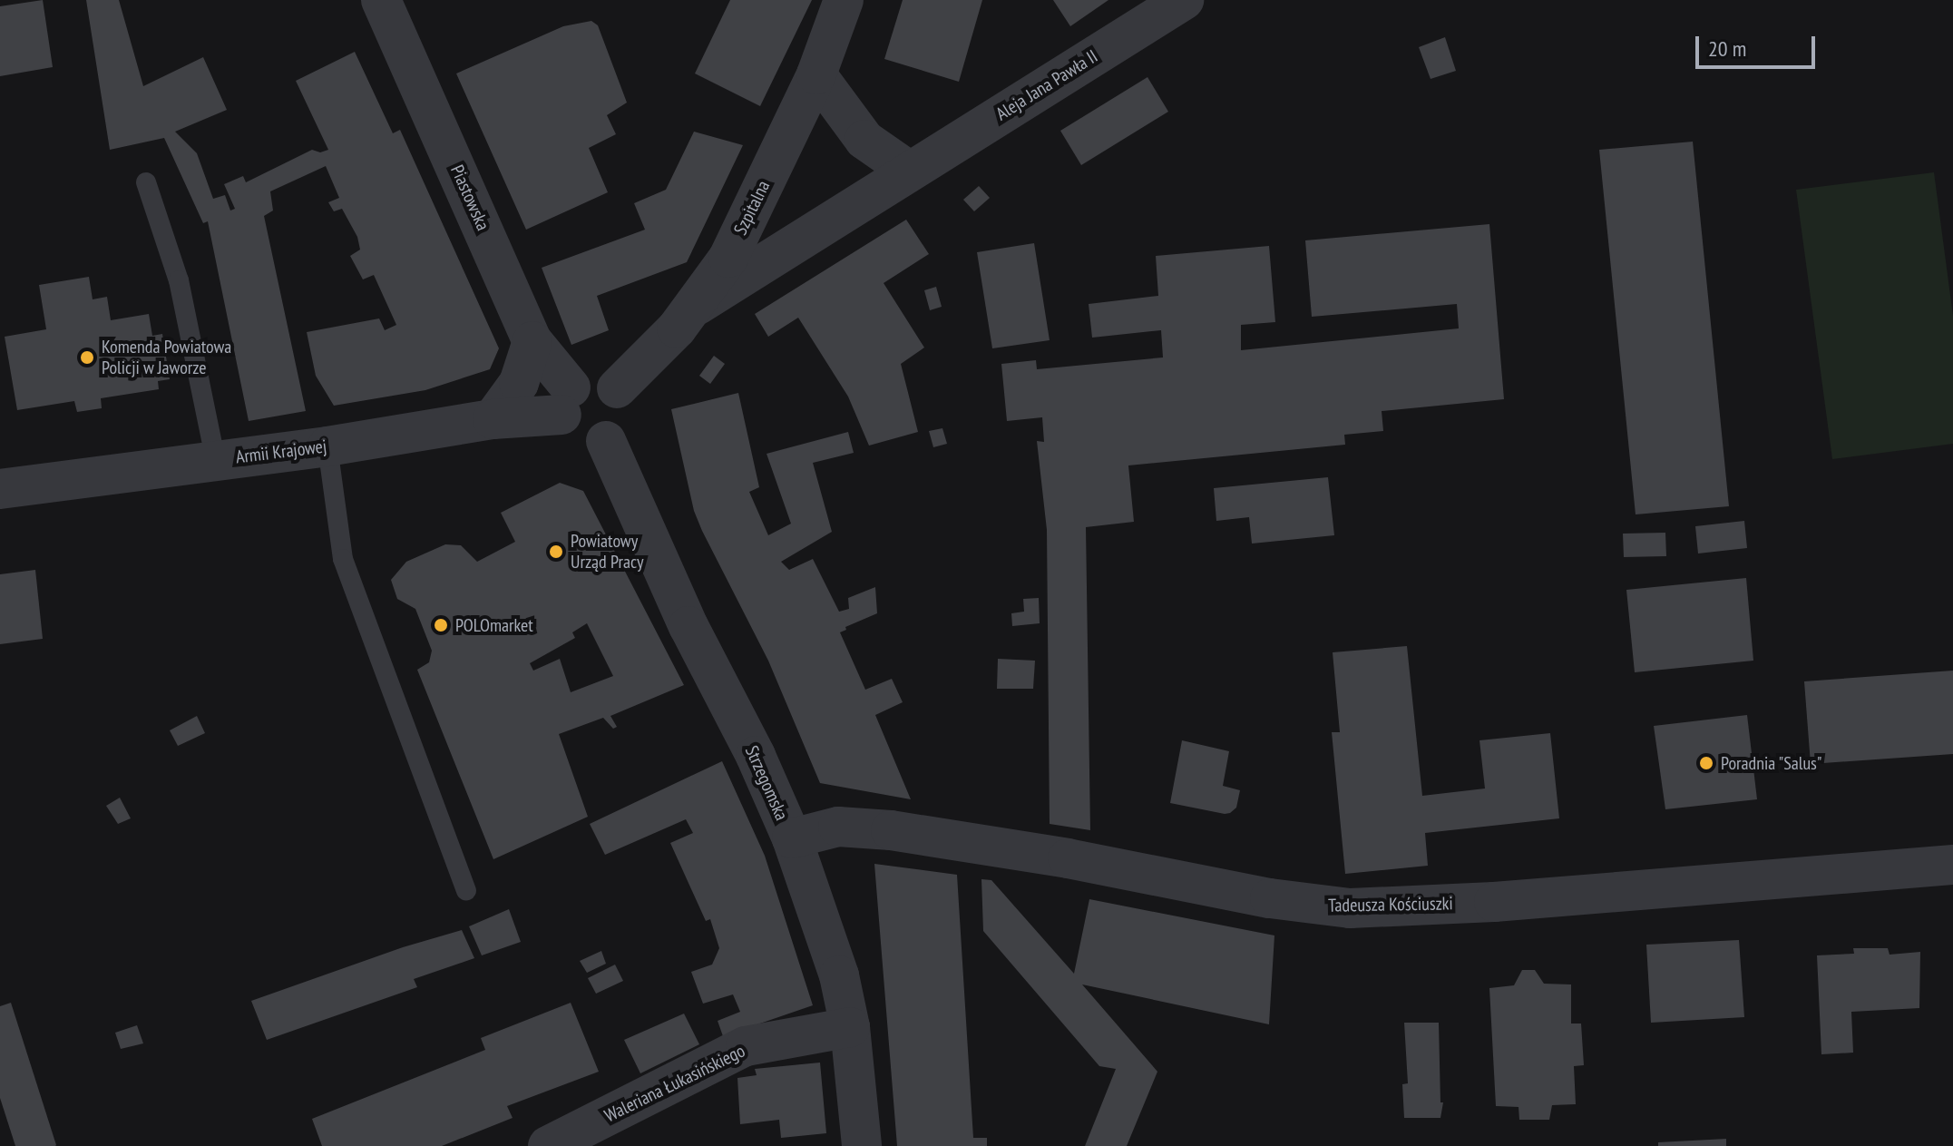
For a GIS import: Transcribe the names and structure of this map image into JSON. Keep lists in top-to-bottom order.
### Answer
{
  "streets": {
    "street": [
      "Aleja Jana Pawła II",
      "Piastowska",
      "Szpitalna",
      "Armii Krajowej",
      "Strzegomska",
      "Tadeusza Kościuszki",
      "Waleriana Łukasińskiego"
    ]
  },
  "crossings": [
    ["Aleja Jana Pawła II", "Szpitalna"],
    ["Piastowska", "Szpitalna"],
    ["Piastowska", "Armii Krajowej"],
    ["Piastowska", "Strzegomska"],
    ["Szpitalna", "Armii Krajowej"],
    ["Szpitalna", "Strzegomska"],
    ["Armii Krajowej", "Strzegomska"],
    ["Strzegomska", "Tadeusza Kościuszki"],
    ["Strzegomska", "Waleriana Łukasińskiego"]
  ],
  "places": [
    "Komenda Powiatowa Policji w Jaworze",
    "Powiatowy Urząd Pracy",
    "POLOmarket",
    "Poradnia \"Salus\""
  ],
  "scale_bar": "20 m"
}
